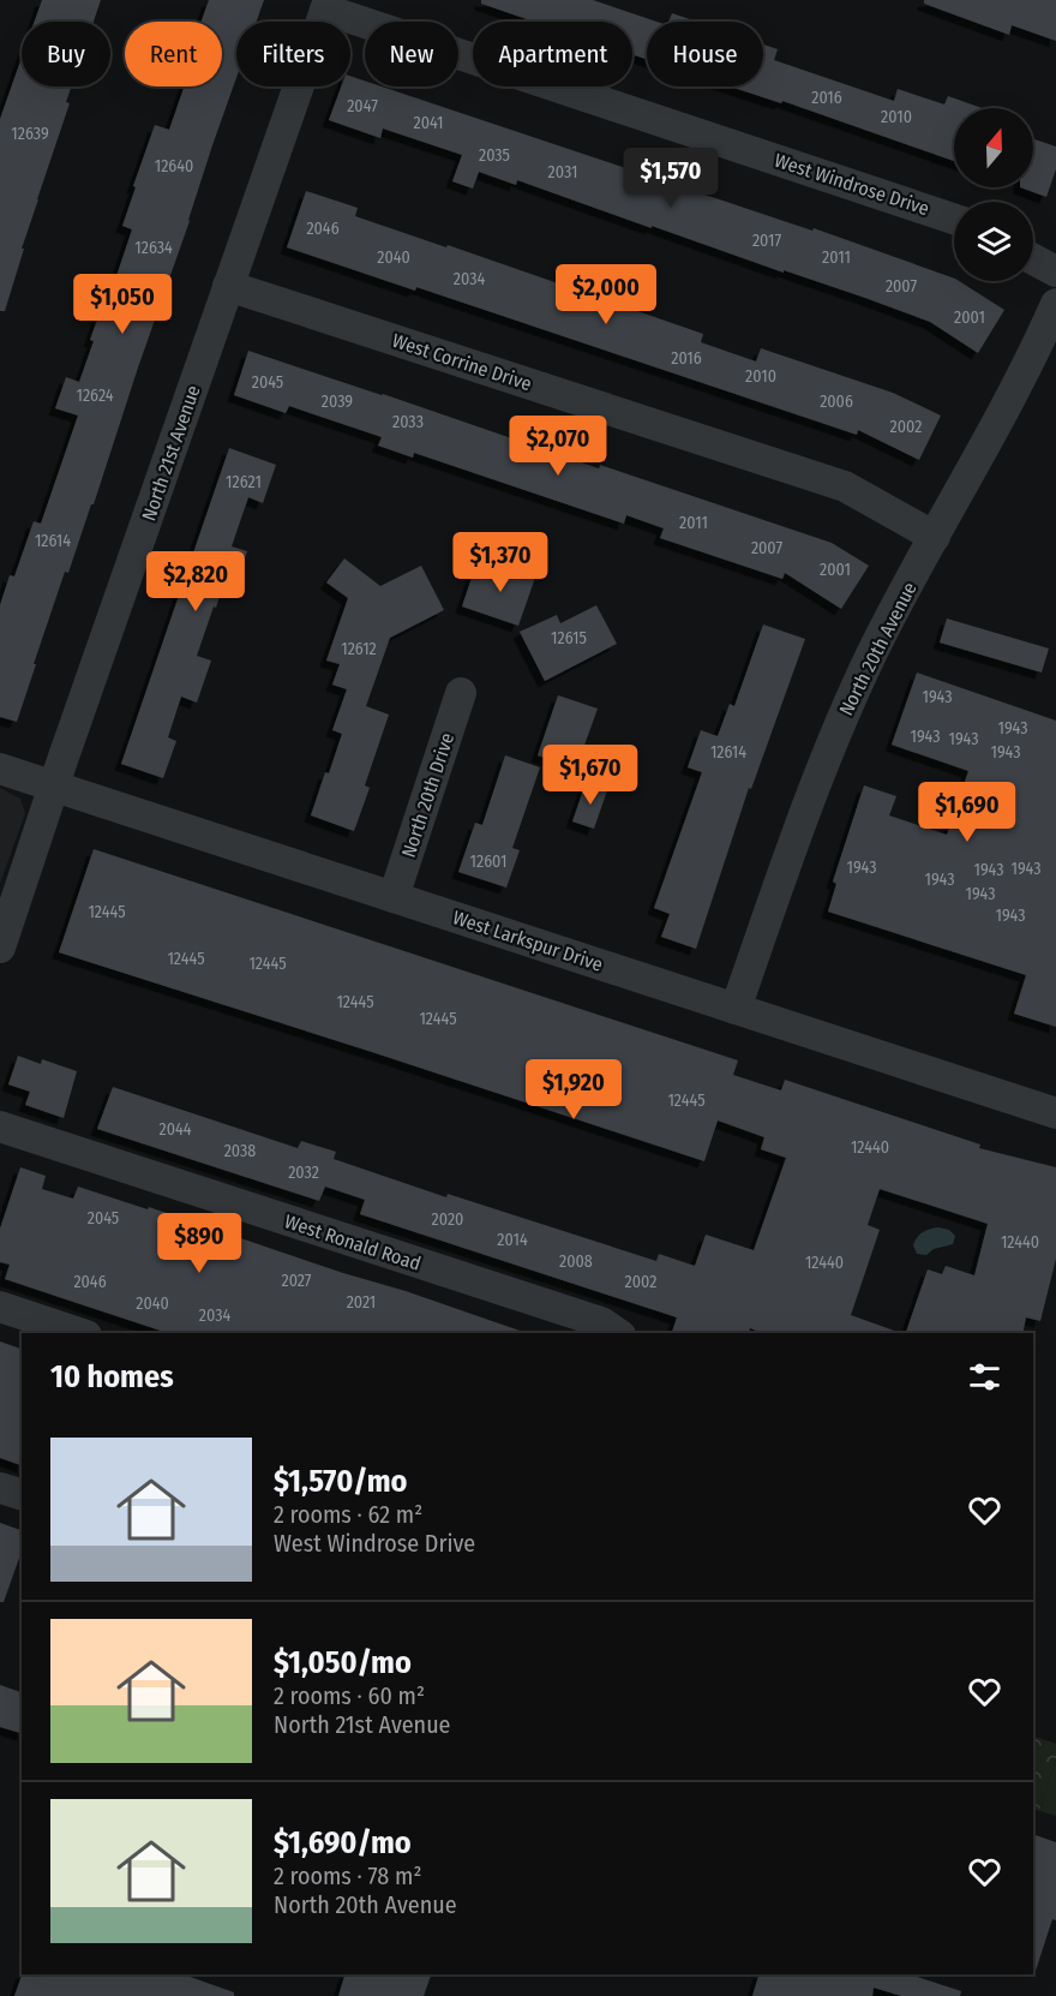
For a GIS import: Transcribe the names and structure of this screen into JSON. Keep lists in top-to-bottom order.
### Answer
{
  "streets": {
    "street": [
      "West Windrose Drive",
      "West Corrine Drive",
      "North 21st Avenue",
      "North 20th Avenue",
      "North 20th Drive",
      "West Larkspur Drive",
      "West Ronald Road"
    ]
  },
  "crossings": [
    ["West Windrose Drive", "North 21st Avenue"],
    ["West Corrine Drive", "North 21st Avenue"],
    ["West Corrine Drive", "North 20th Avenue"],
    ["North 21st Avenue", "West Larkspur Drive"],
    ["North 20th Avenue", "West Larkspur Drive"],
    ["North 20th Drive", "West Larkspur Drive"]
  ],
  "house_numbers": [
    "2016",
    "2047",
    "2010",
    "2041",
    "12639",
    "2035",
    "12640",
    "2031",
    "2046",
    "2017",
    "12634",
    "2040",
    "2011",
    "2034",
    "2007",
    "2001",
    "2016",
    "2010",
    "2045",
    "12624",
    "2039",
    "2006",
    "2033",
    "2002",
    "12621",
    "2011",
    "12614",
    "2007",
    "2001",
    "12615",
    "12612",
    "1943",
    "1943",
    "1943",
    "1943",
    "12614",
    "1943",
    "12601",
    "1943",
    "1943",
    "1943",
    "1943",
    "1943",
    "12445",
    "1943",
    "12445",
    "12445",
    "12445",
    "12445",
    "12445",
    "2044",
    "12440",
    "2038",
    "2032",
    "2045",
    "2020",
    "2014",
    "12440",
    "2008",
    "12440",
    "2027",
    "2046",
    "2002",
    "2021",
    "2040",
    "2034"
  ],
  "north": "top",
  "page": {
    "chip": [
      "Buy",
      "Rent",
      "Filters",
      "New",
      "Apartment",
      "House"
    ],
    "price": [
      "$1,570",
      "$2,000",
      "$1,050",
      "$2,070",
      "$1,370",
      "$2,820",
      "$1,670",
      "$1,690",
      "$1,920",
      "$890"
    ],
    "heading": "10 homes",
    "list": [
      {
        "name": "$1,570/mo",
        "note": "2 rooms · 62 m² · West Windrose Drive"
      },
      {
        "name": "$1,050/mo",
        "note": "2 rooms · 60 m² · North 21st Avenue"
      },
      {
        "name": "$1,690/mo",
        "note": "2 rooms · 78 m² · North 20th Avenue"
      }
    ]
  }
}
